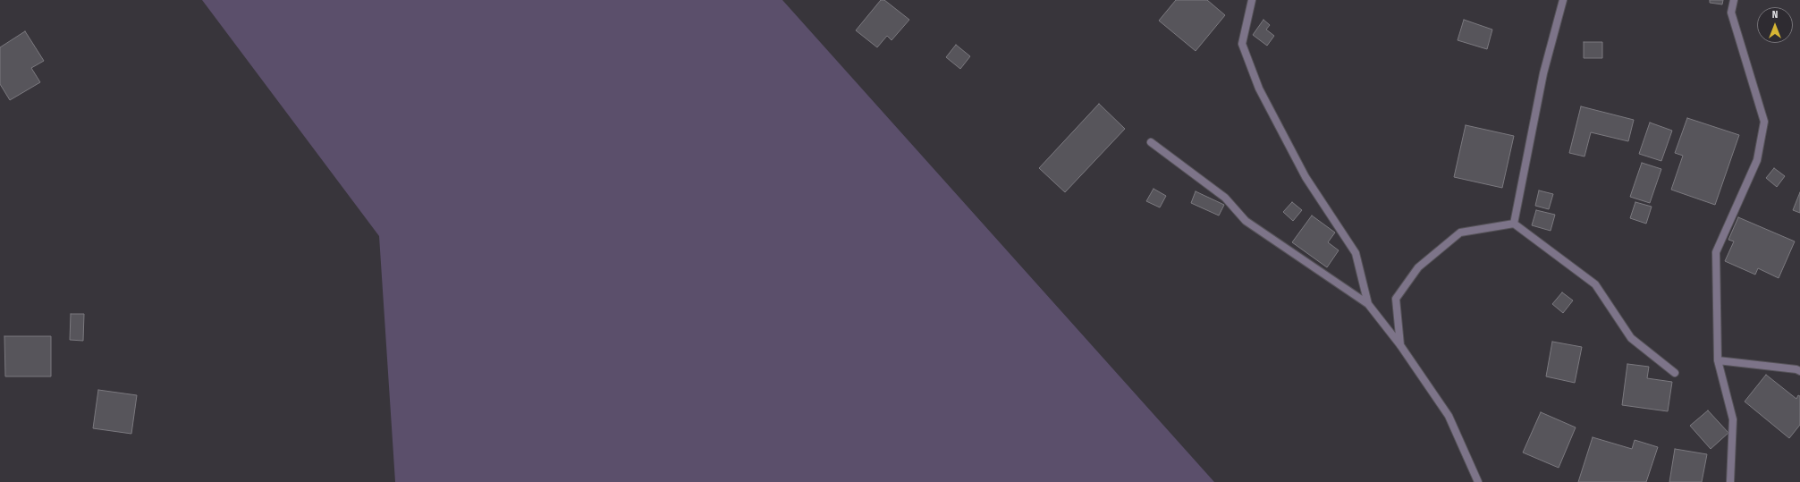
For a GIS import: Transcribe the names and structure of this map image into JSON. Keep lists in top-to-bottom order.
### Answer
{
  "north": "top"
}
